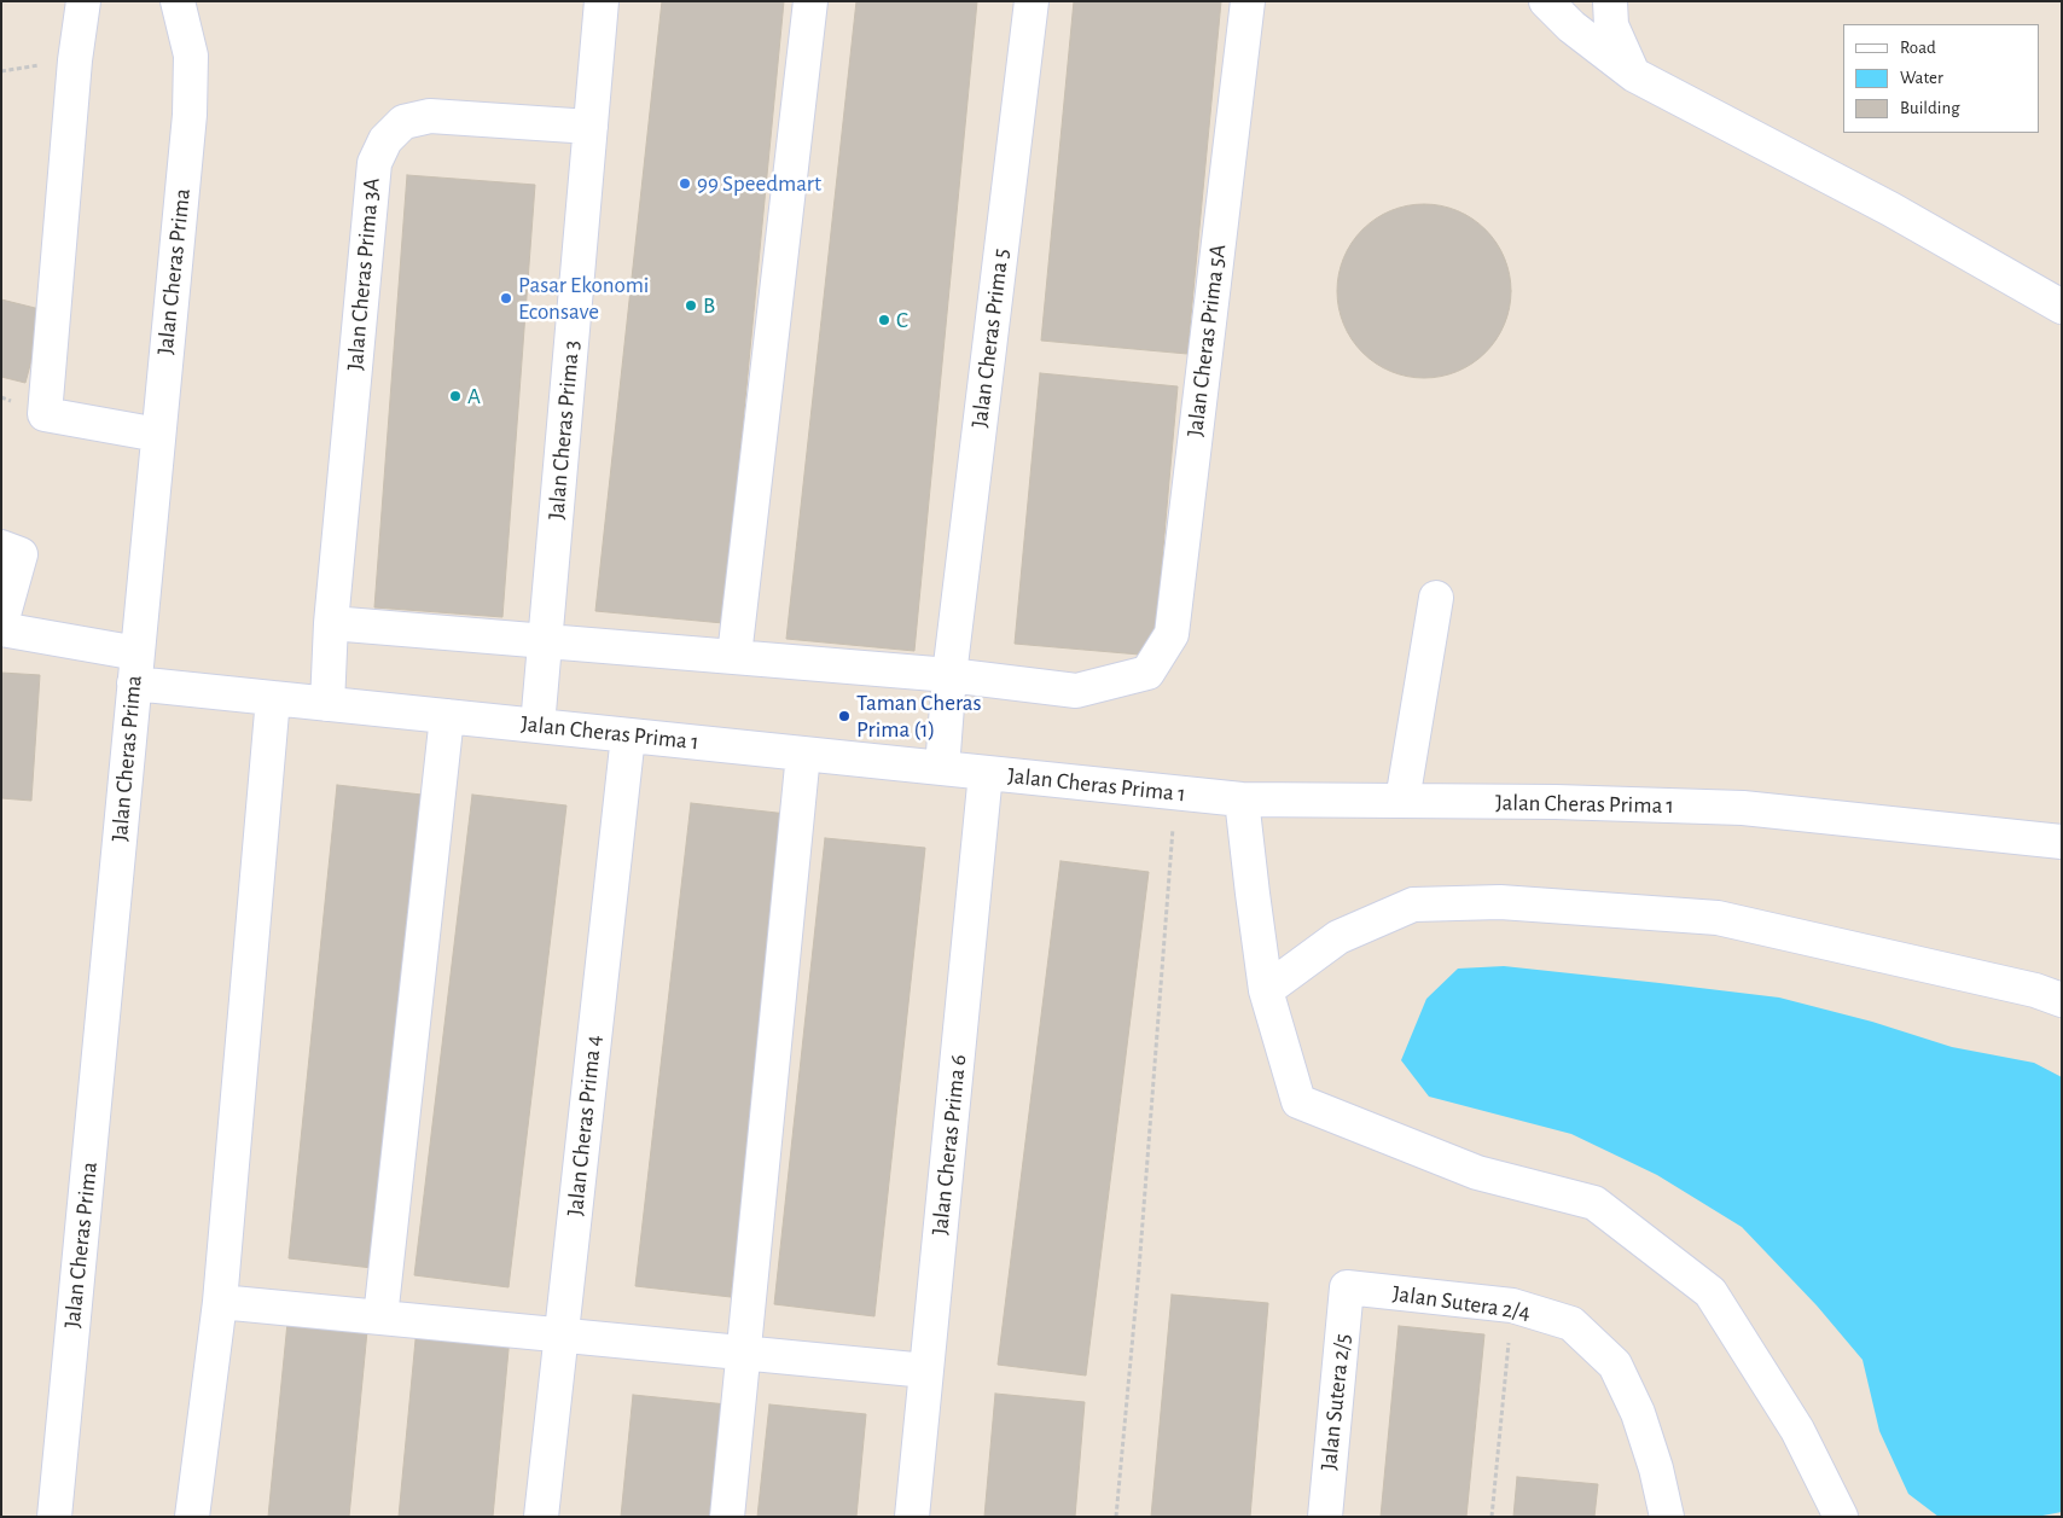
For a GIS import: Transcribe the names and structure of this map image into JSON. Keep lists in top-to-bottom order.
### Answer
{
  "streets": {
    "street": [
      "Jalan Cheras Prima",
      "Jalan Cheras Prima 3A",
      "Jalan Cheras Prima 5",
      "Jalan Cheras Prima 5A",
      "Jalan Cheras Prima 3",
      "Jalan Cheras Prima 1",
      "Jalan Cheras Prima 4",
      "Jalan Cheras Prima 6",
      "Jalan Sutera 2/4",
      "Jalan Sutera 2/5"
    ]
  },
  "crossings": [
    ["Jalan Cheras Prima", "Jalan Cheras Prima 1"],
    ["Jalan Cheras Prima 3A", "Jalan Cheras Prima 3"],
    ["Jalan Cheras Prima 3A", "Jalan Cheras Prima 1"],
    ["Jalan Cheras Prima 5", "Jalan Cheras Prima 5A"],
    ["Jalan Cheras Prima 5", "Jalan Cheras Prima 1"],
    ["Jalan Cheras Prima 3", "Jalan Cheras Prima 1"],
    ["Jalan Cheras Prima 1", "Jalan Cheras Prima 4"],
    ["Jalan Cheras Prima 1", "Jalan Cheras Prima 6"],
    ["Jalan Sutera 2/4", "Jalan Sutera 2/5"]
  ],
  "places": [
    "99 Speedmart",
    "Pasar Ekonomi Econsave",
    "B",
    "C",
    "A",
    "Taman Cheras Prima (1)"
  ],
  "legend": ["Road", "Water", "Building"]
}
